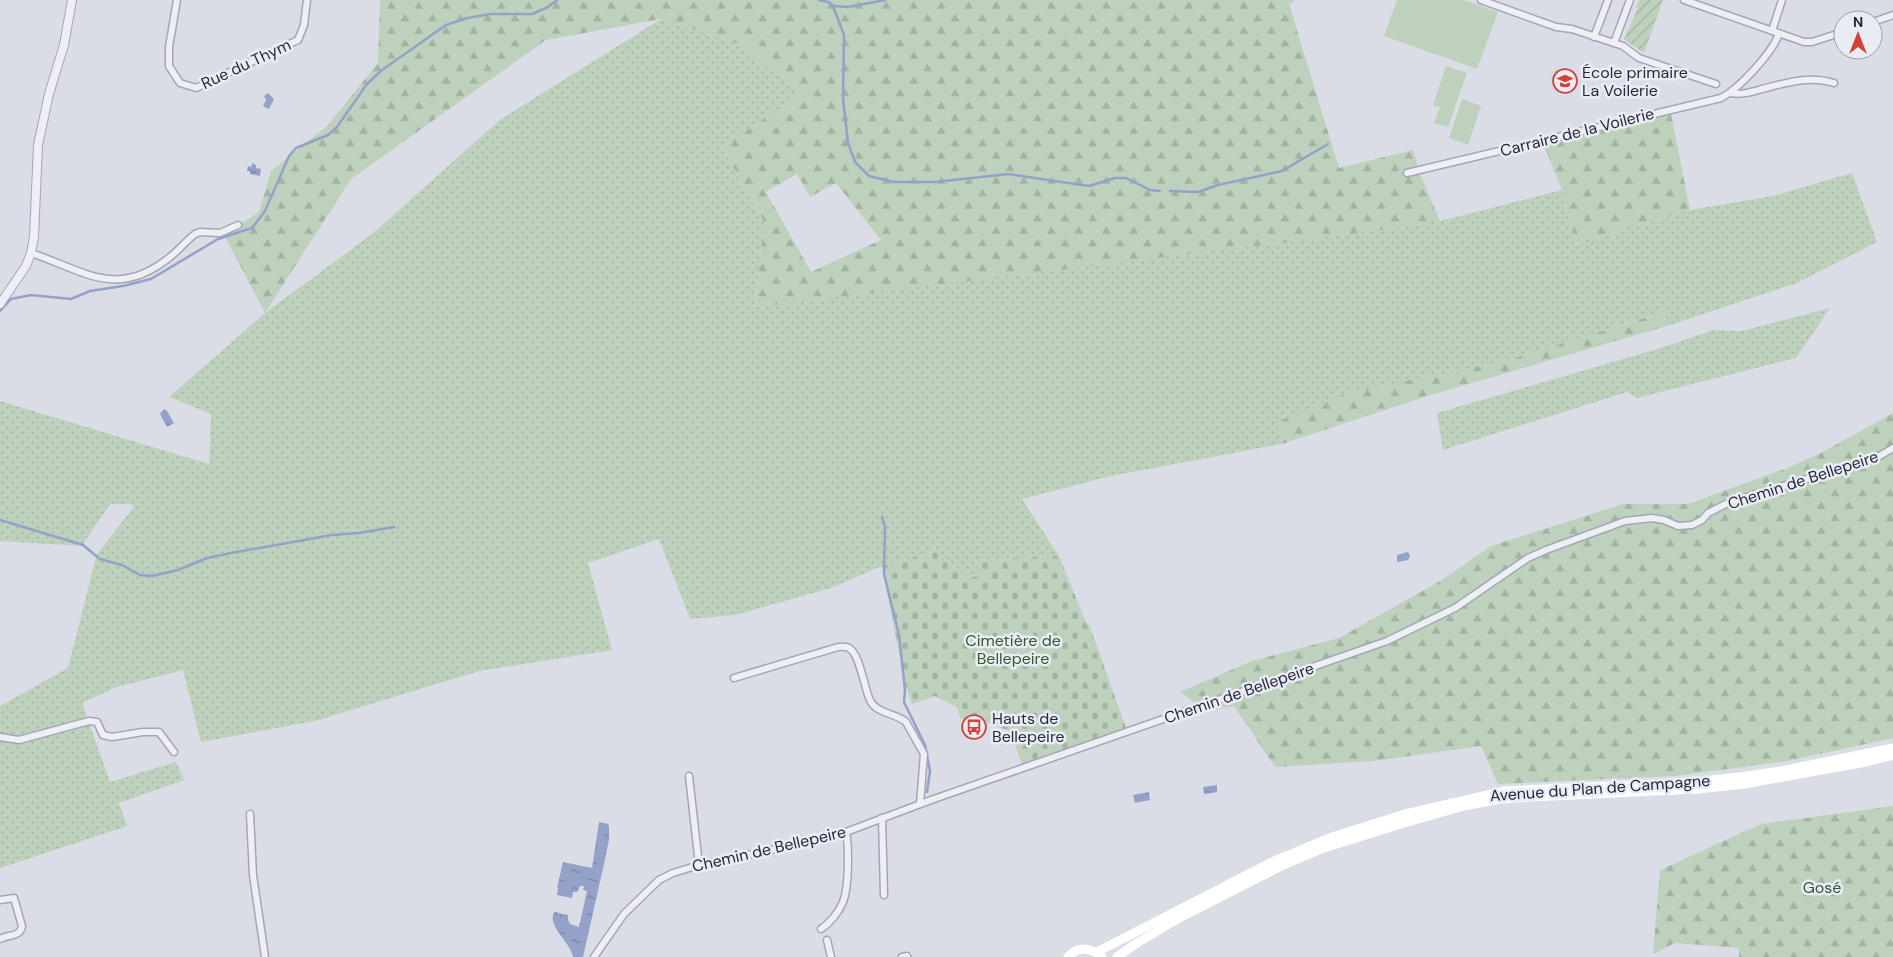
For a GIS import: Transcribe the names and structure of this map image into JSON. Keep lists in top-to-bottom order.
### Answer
{
  "streets": {
    "main road": ["Avenue du Plan de Campagne"],
    "street": ["Rue du Thym", "Carraire de la Voilerie", "Chemin de Bellepeire"]
  },
  "parks": ["Cimetière de Bellepeire", "Gosé"],
  "places": {
    "school or university": ["École primaire La Voilerie"],
    "bus stop": ["Hauts de Bellepeire"]
  },
  "north": "top"
}
